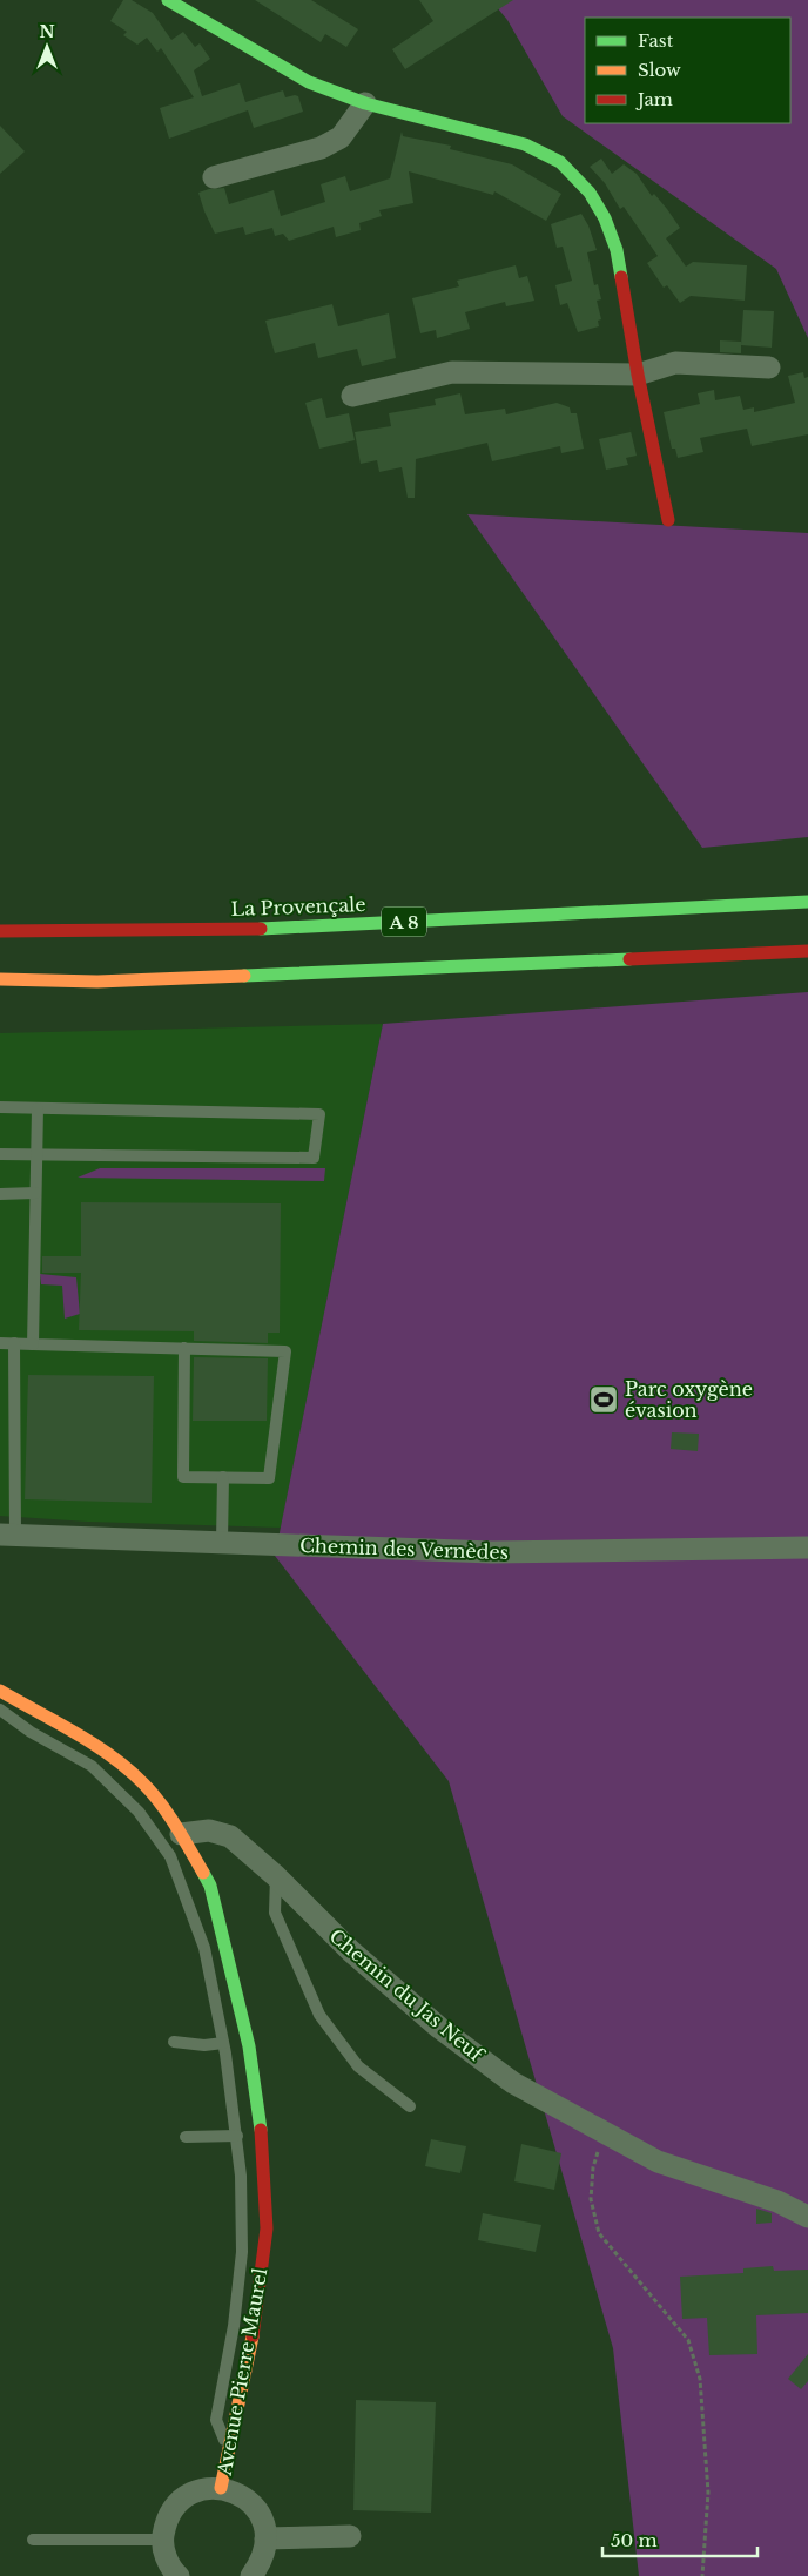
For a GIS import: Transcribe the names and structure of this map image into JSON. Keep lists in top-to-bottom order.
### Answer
{
  "streets": {
    "main road": ["La Provençale", "A 8", "Avenue Pierre Maurel"],
    "street": ["Chemin des Vernèdes", "Chemin du Jas Neuf"]
  },
  "crossings": [
    ["Chemin du Jas Neuf", "Avenue Pierre Maurel"]
  ],
  "places": {
    "sports": ["Parc oxygène évasion"]
  },
  "legend": ["Fast", "Slow", "Jam"],
  "scale_bar": "50 m",
  "north": "top"
}
